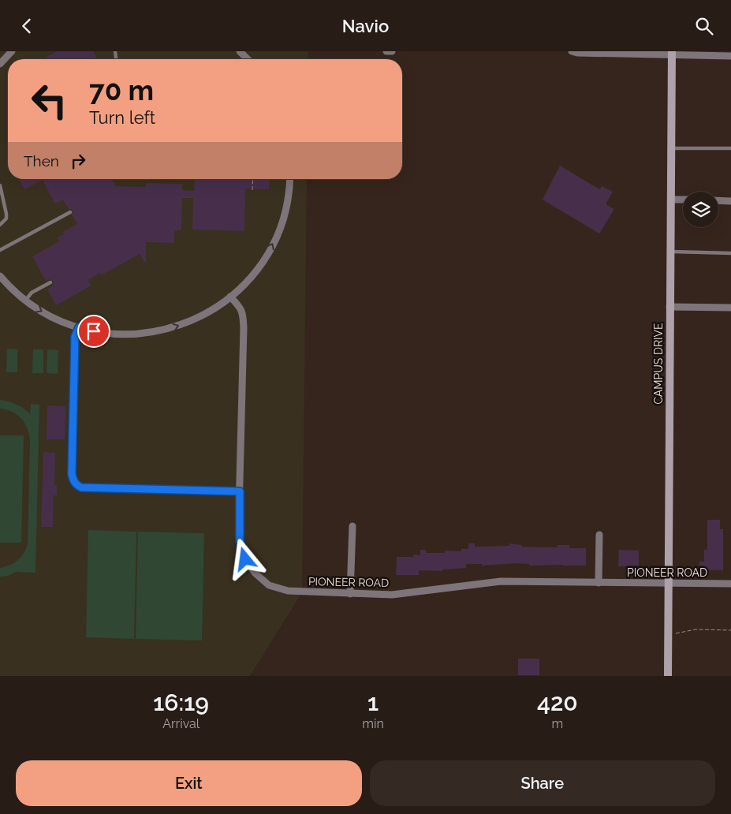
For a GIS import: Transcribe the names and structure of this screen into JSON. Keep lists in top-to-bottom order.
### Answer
{
  "streets": {
    "main road": ["CAMPUS DRIVE"],
    "street": ["PIONEER ROAD"]
  },
  "crossings": [
    ["CAMPUS DRIVE", "PIONEER ROAD"]
  ],
  "page": {
    "header": "Navio",
    "turn": ["70 m", "Turn left"],
    "then": "Then",
    "eta": [
      "16:19",
      "Arrival",
      "1",
      "min",
      "420",
      "m"
    ],
    "buttons": ["Exit", "Share"]
  }
}
